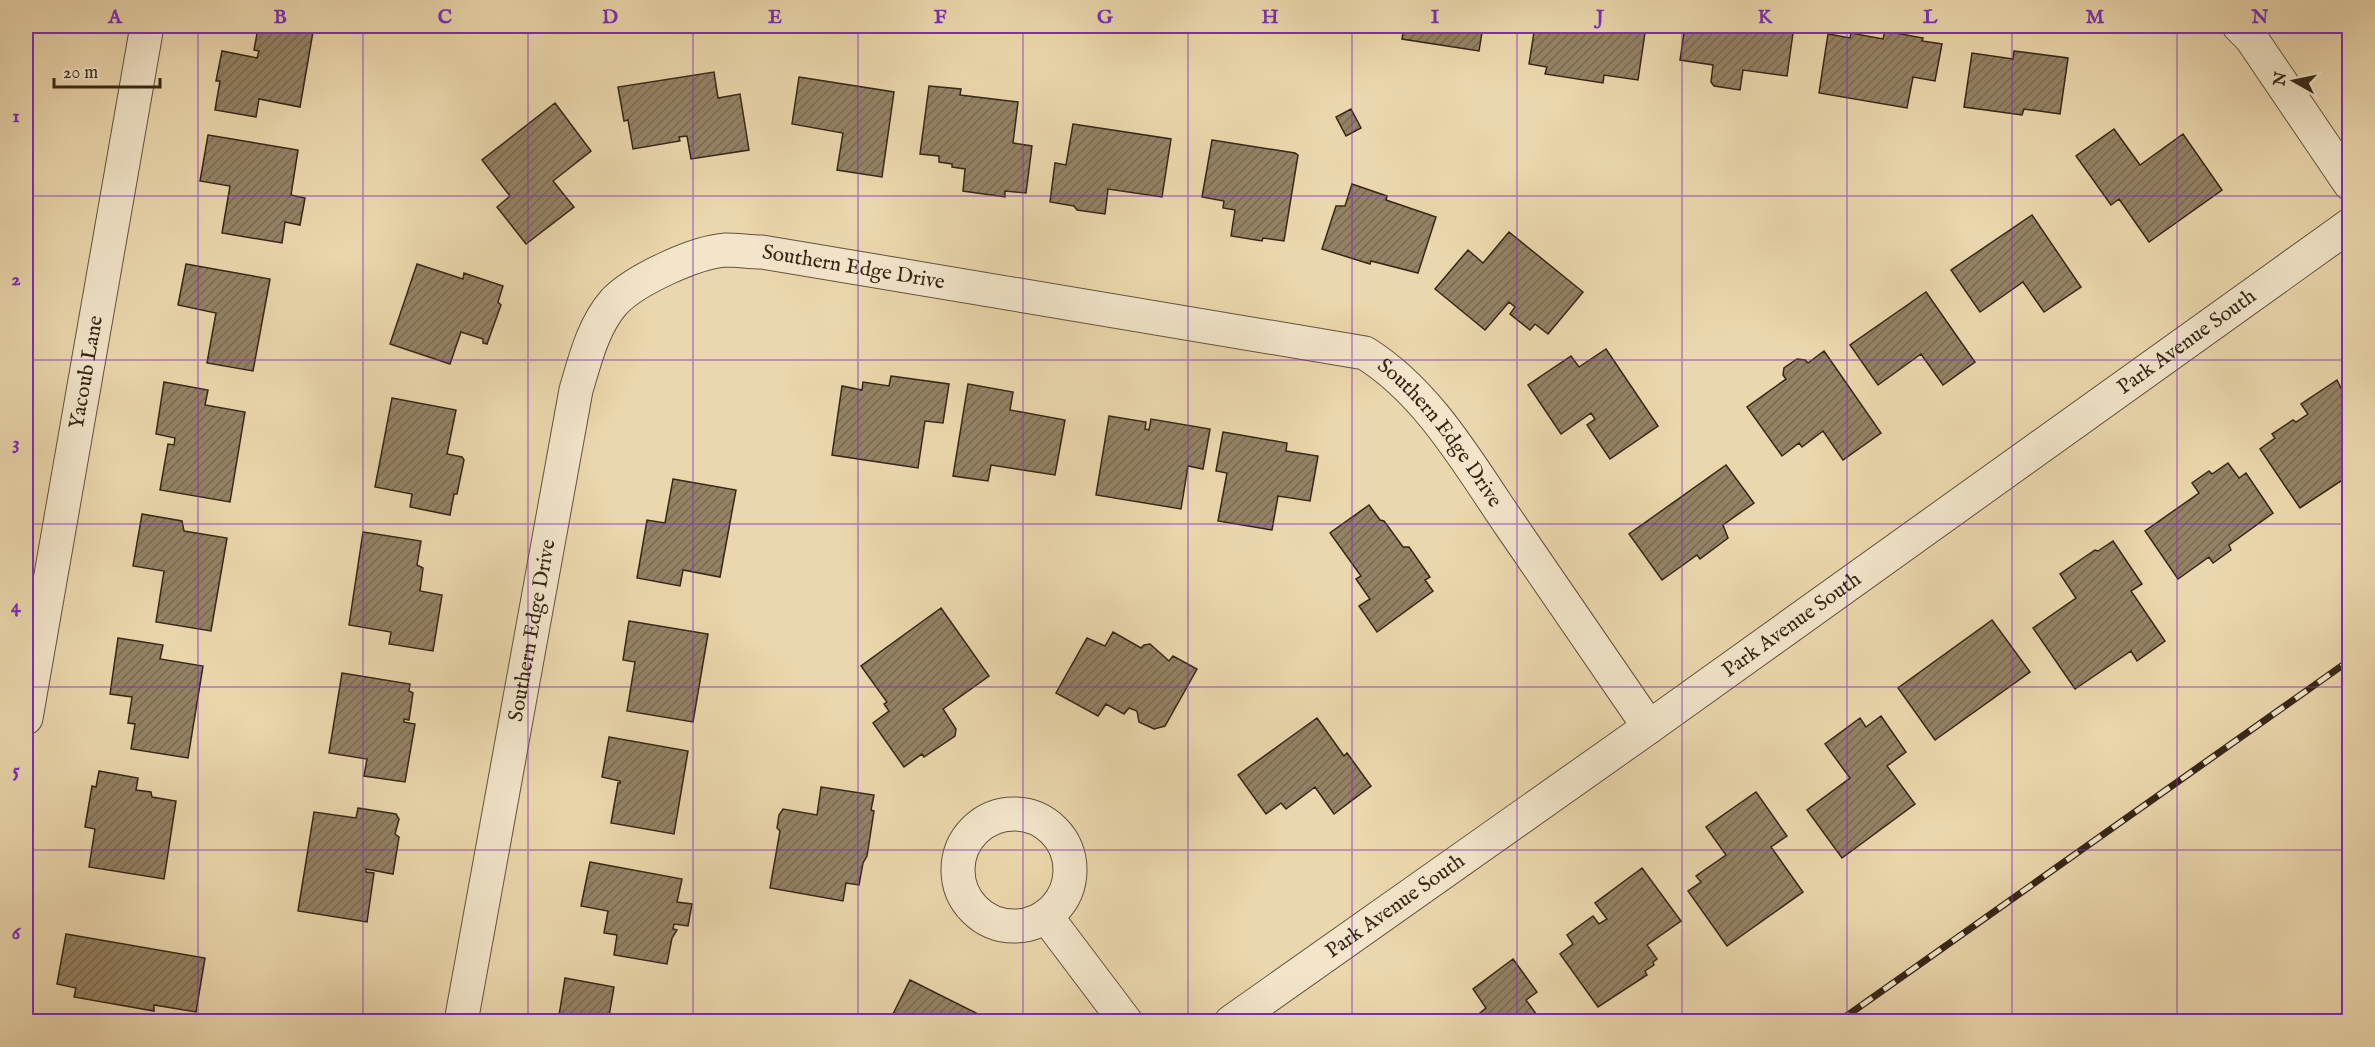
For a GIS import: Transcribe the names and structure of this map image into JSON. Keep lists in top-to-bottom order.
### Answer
{
  "streets": {
    "street": ["Southern Edge Drive", "Park Avenue South", "Yacoub Lane"]
  },
  "crossings": [
    ["Southern Edge Drive", "Park Avenue South"]
  ],
  "scale_bar": "20 m",
  "north": "left",
  "grid": {
    "columns": [
      "A",
      "B",
      "C",
      "D",
      "E",
      "F",
      "G",
      "H",
      "I",
      "J",
      "K",
      "L",
      "M",
      "N"
    ],
    "rows": [
      "1",
      "2",
      "3",
      "4",
      "5",
      "6"
    ]
  }
}
